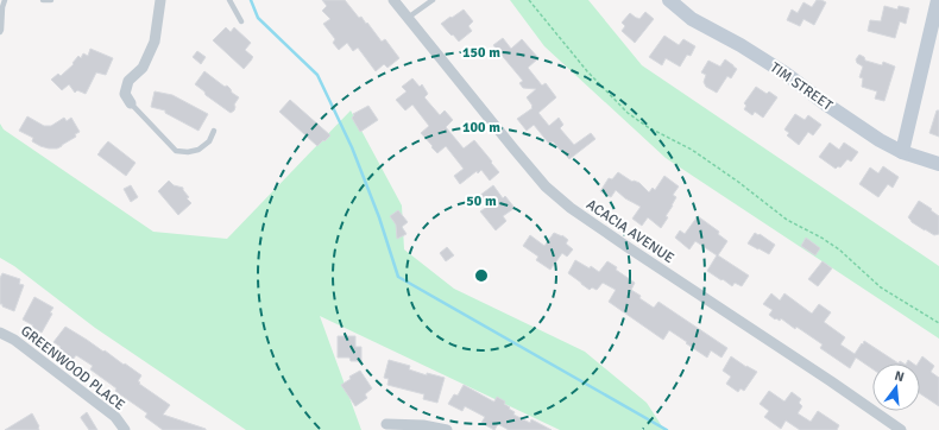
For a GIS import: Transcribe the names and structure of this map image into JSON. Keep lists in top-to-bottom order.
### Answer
{
  "streets": {
    "street": ["TIM STREET", "ACACIA AVENUE", "GREENWOOD PLACE"]
  },
  "north": "top",
  "rings": ["150 m", "100 m", "50 m"]
}
